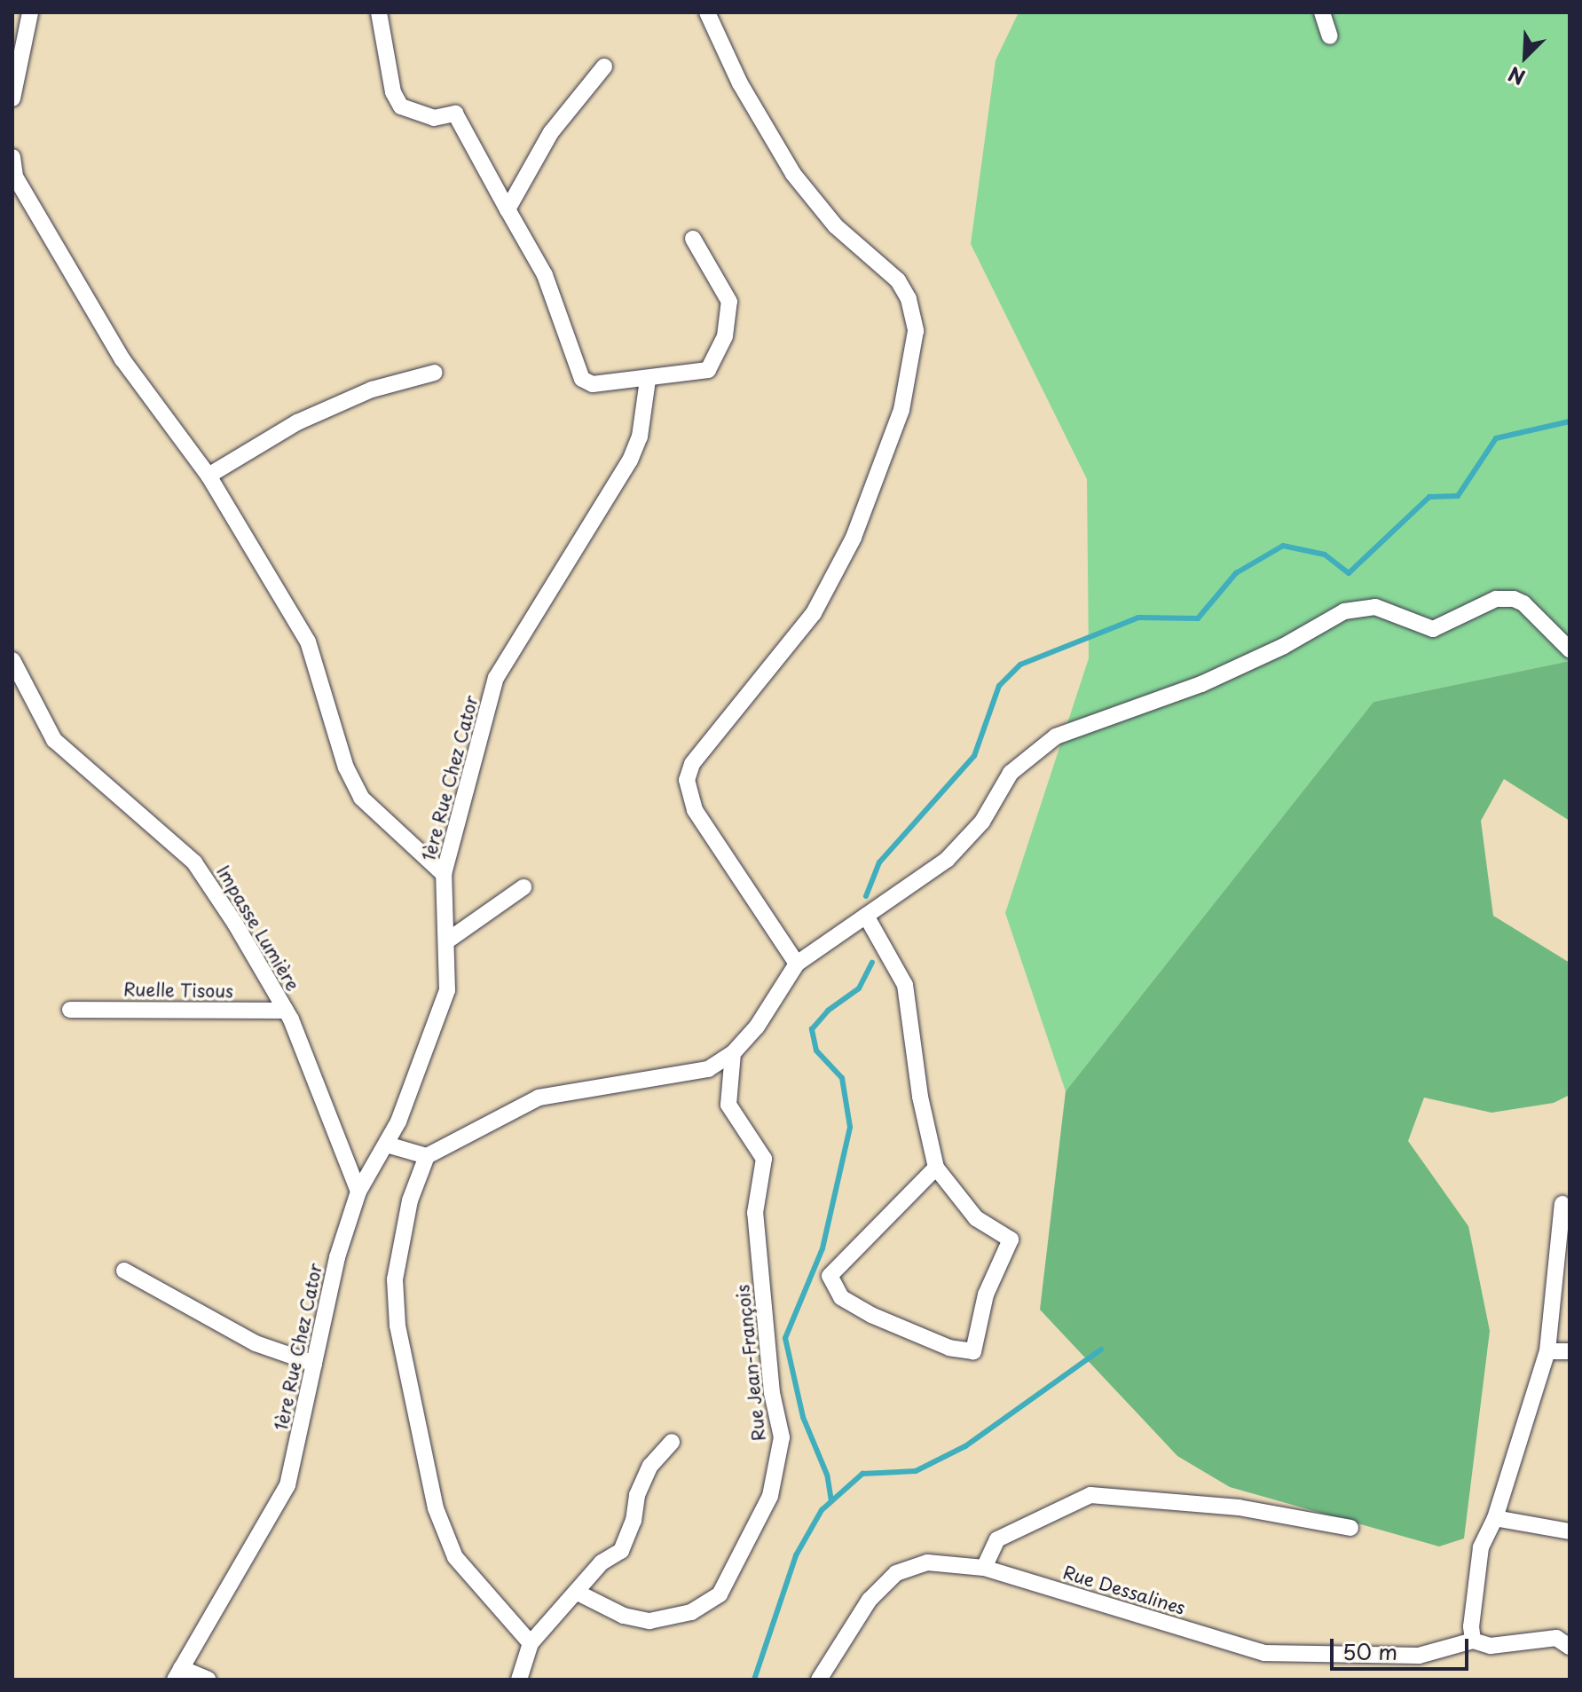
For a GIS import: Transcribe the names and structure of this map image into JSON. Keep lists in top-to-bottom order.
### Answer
{
  "streets": {
    "street": [
      "1ère Rue Chez Cator",
      "Impasse Lumière",
      "Ruelle Tisous",
      "Rue Jean-François",
      "Rue Dessalines"
    ]
  },
  "crossings": [
    ["1ère Rue Chez Cator", "Impasse Lumière"],
    ["Impasse Lumière", "Ruelle Tisous"]
  ],
  "scale_bar": "50 m",
  "north": "bottom left"
}
